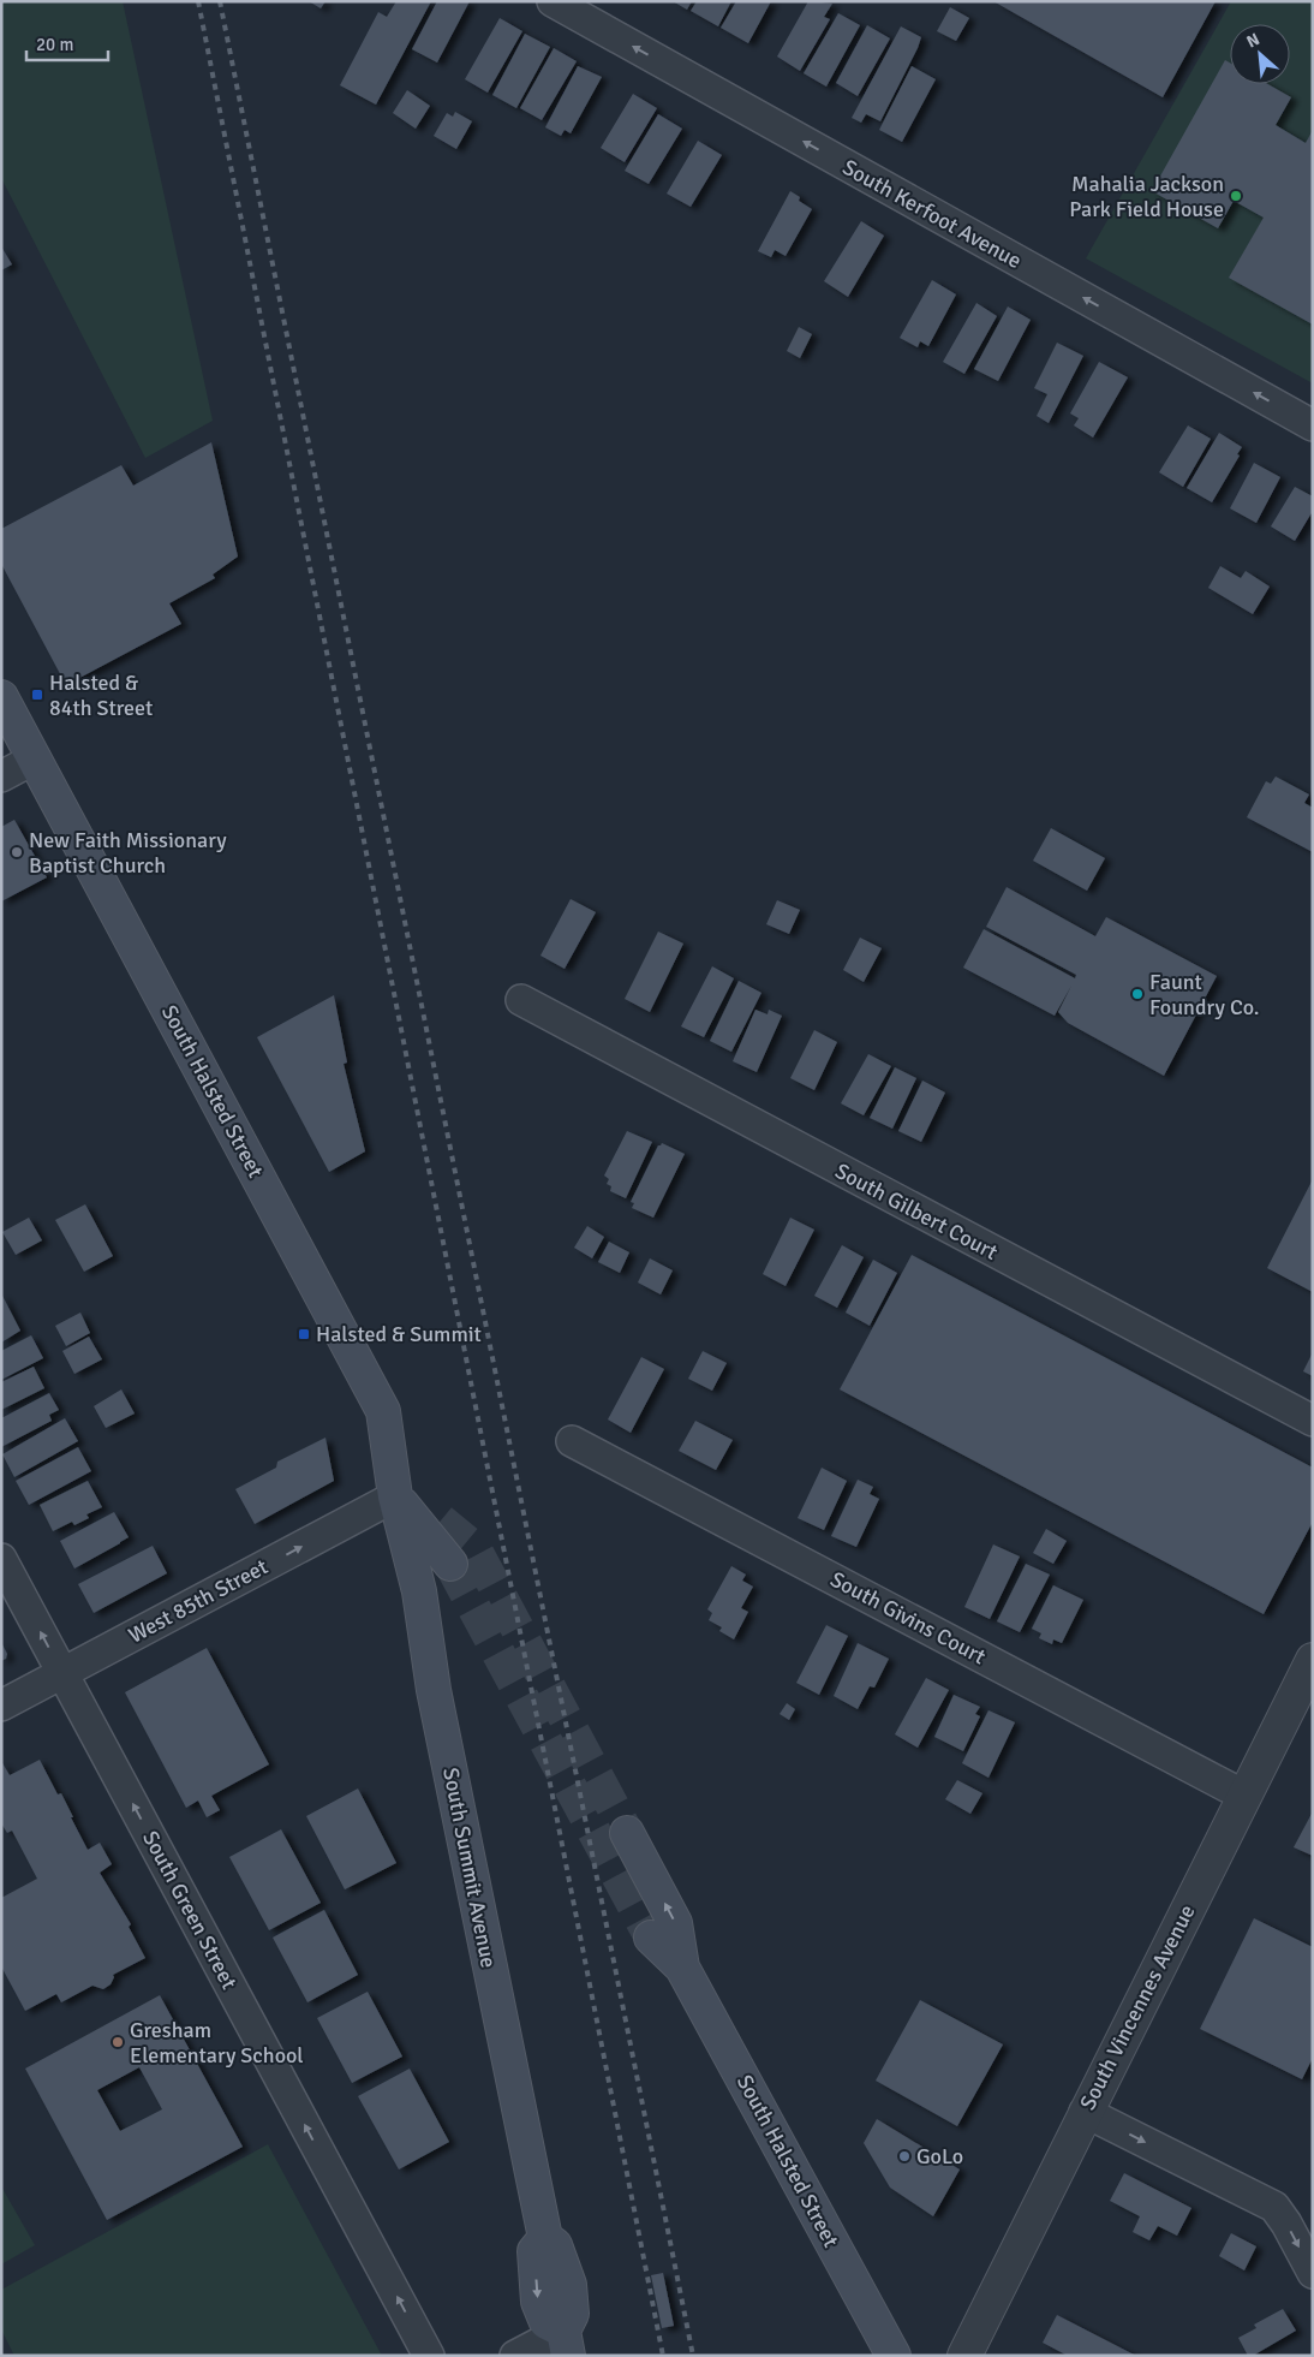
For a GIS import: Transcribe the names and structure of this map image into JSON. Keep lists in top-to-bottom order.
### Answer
{
  "streets": {
    "main road": ["South Halsted Street", "South Summit Avenue"],
    "street": [
      "South Kerfoot Avenue",
      "South Gilbert Court",
      "West 85th Street",
      "South Givins Court",
      "South Green Street",
      "South Vincennes Avenue"
    ]
  },
  "crossings": [
    ["South Halsted Street", "West 85th Street"],
    ["South Halsted Street", "South Summit Avenue"],
    ["West 85th Street", "South Summit Avenue"],
    ["West 85th Street", "South Green Street"],
    ["South Givins Court", "South Vincennes Avenue"]
  ],
  "one_way": ["South Kerfoot Avenue", "West 85th Street", "South Green Street"],
  "places": {
    "other": [
      "Mahalia Jackson Park Field House",
      "New Faith Missionary Baptist Church",
      "Faunt Foundry Co.",
      "Gresham Elementary School",
      "GoLo"
    ],
    "transit": ["Halsted & 84th Street", "Halsted & Summit"]
  },
  "scale_bar": "20 m",
  "north": "top left"
}
